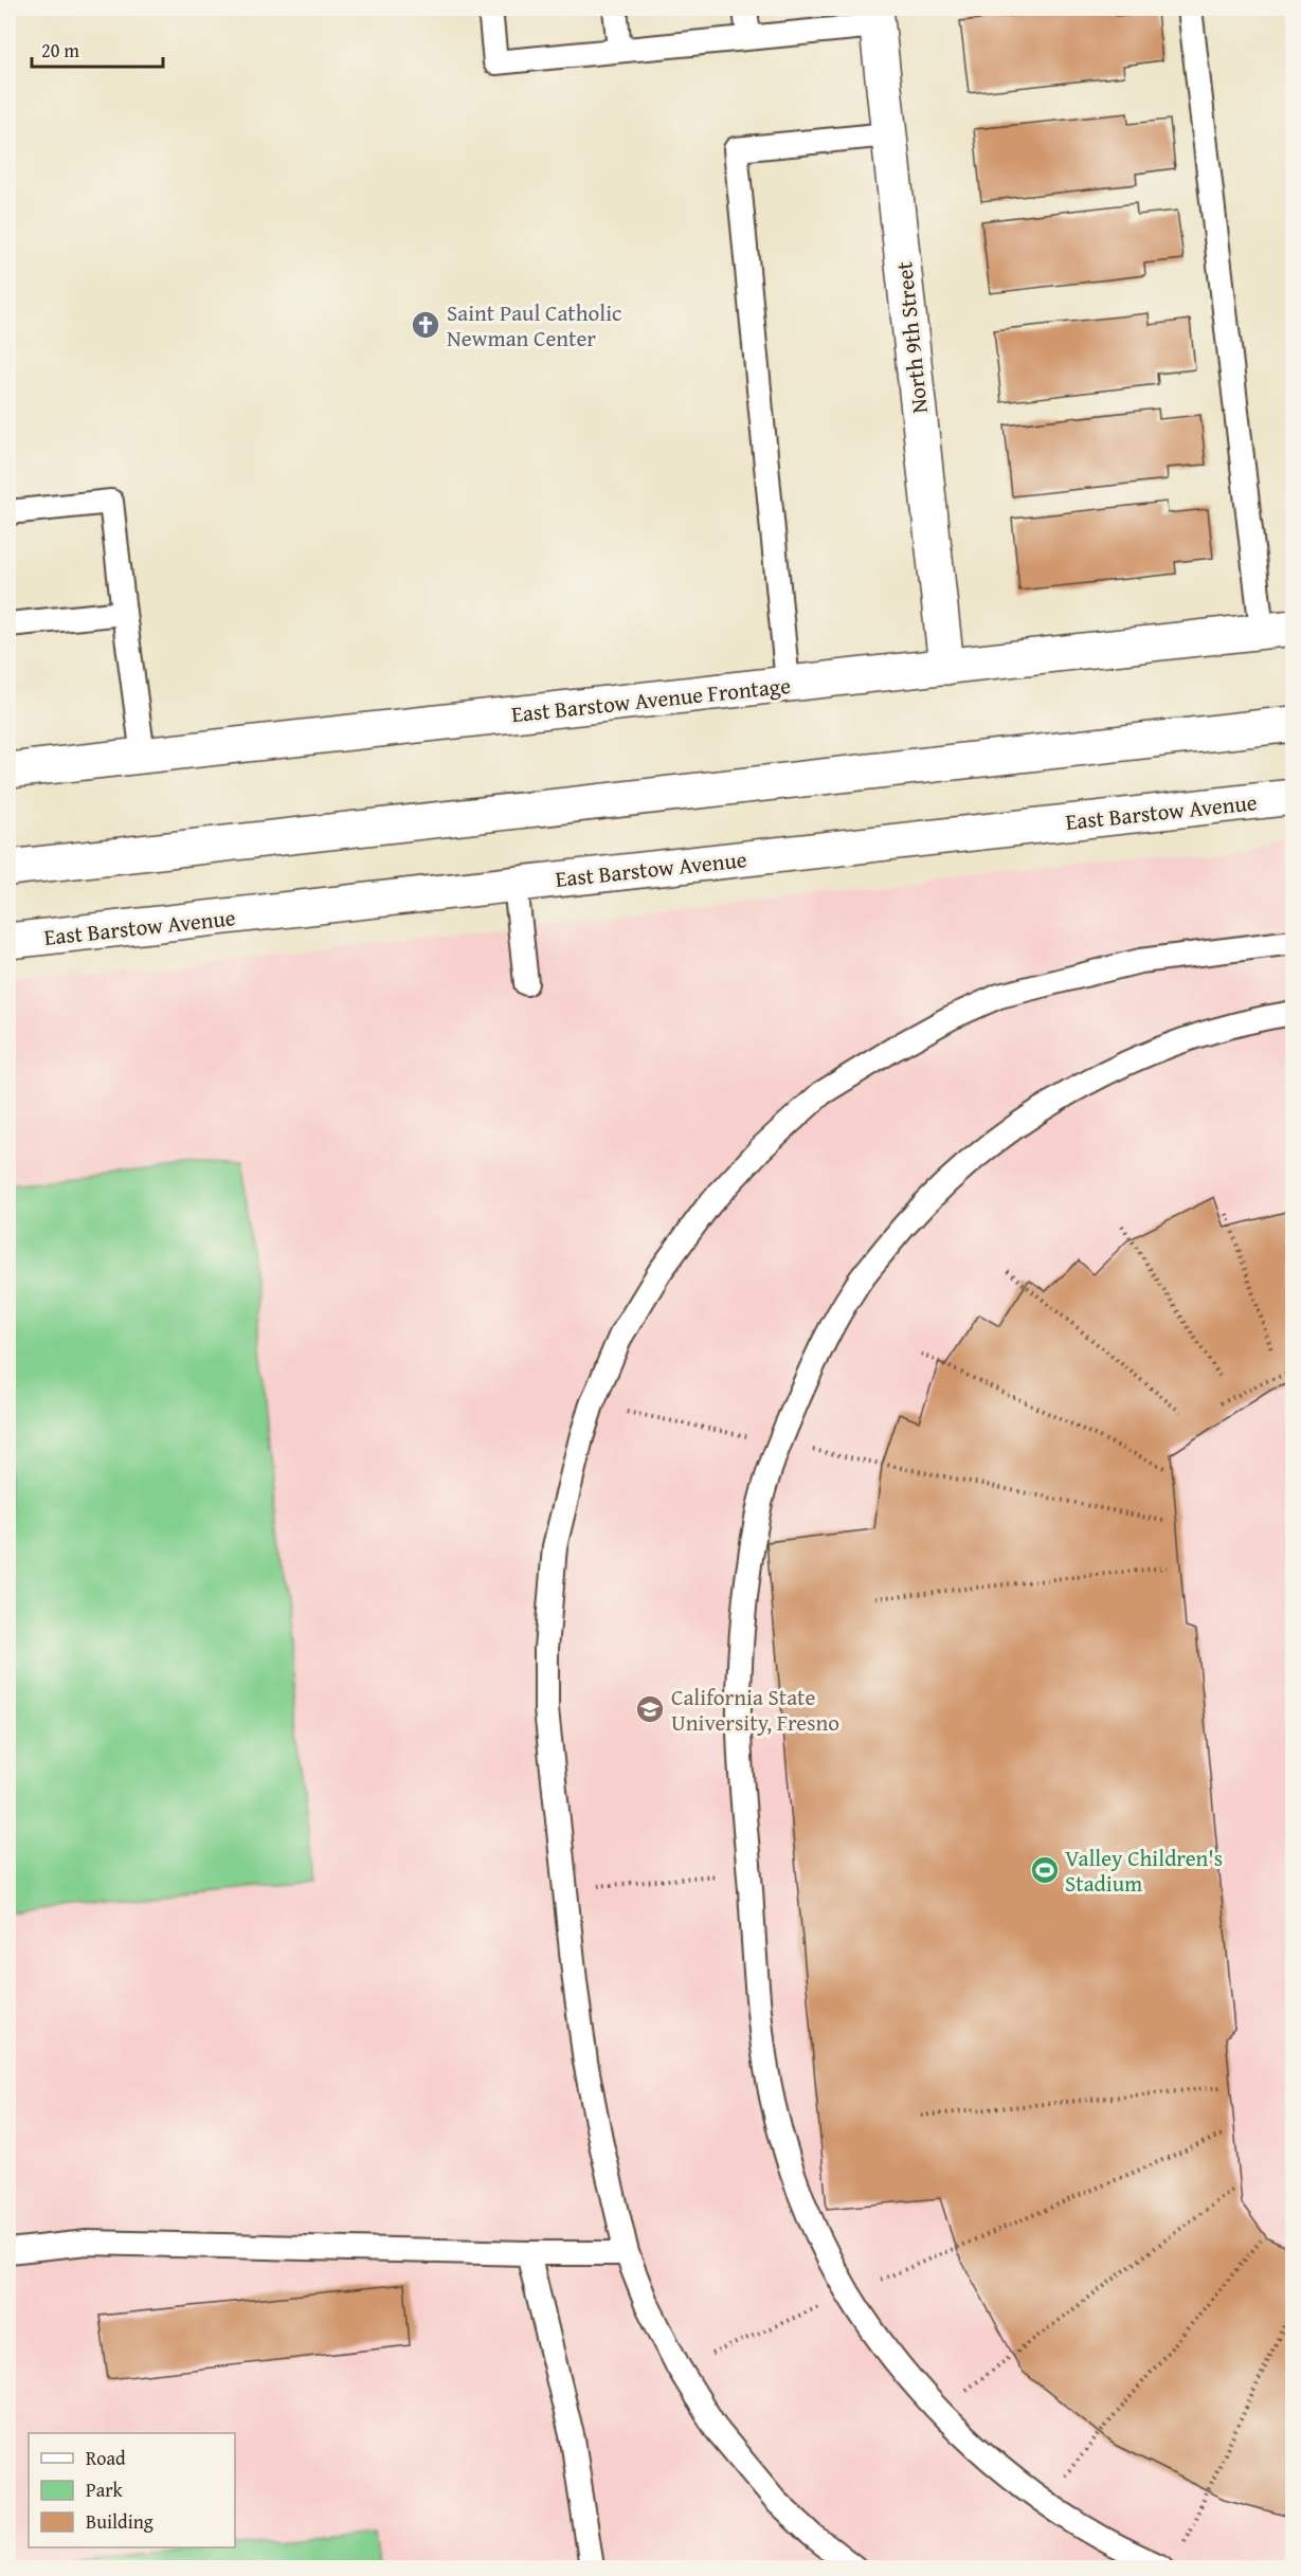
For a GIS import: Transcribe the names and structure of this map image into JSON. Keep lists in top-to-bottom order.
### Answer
{
  "streets": {
    "main road": ["North 9th Street", "East Barstow Avenue Frontage", "East Barstow Avenue"]
  },
  "crossings": [
    ["North 9th Street", "East Barstow Avenue Frontage"]
  ],
  "places": {
    "church": ["Saint Paul Catholic Newman Center"],
    "school or university": ["California State University, Fresno"],
    "sports": ["Valley Children's Stadium"]
  },
  "legend": ["Road", "Park", "Building"],
  "scale_bar": "20 m"
}
